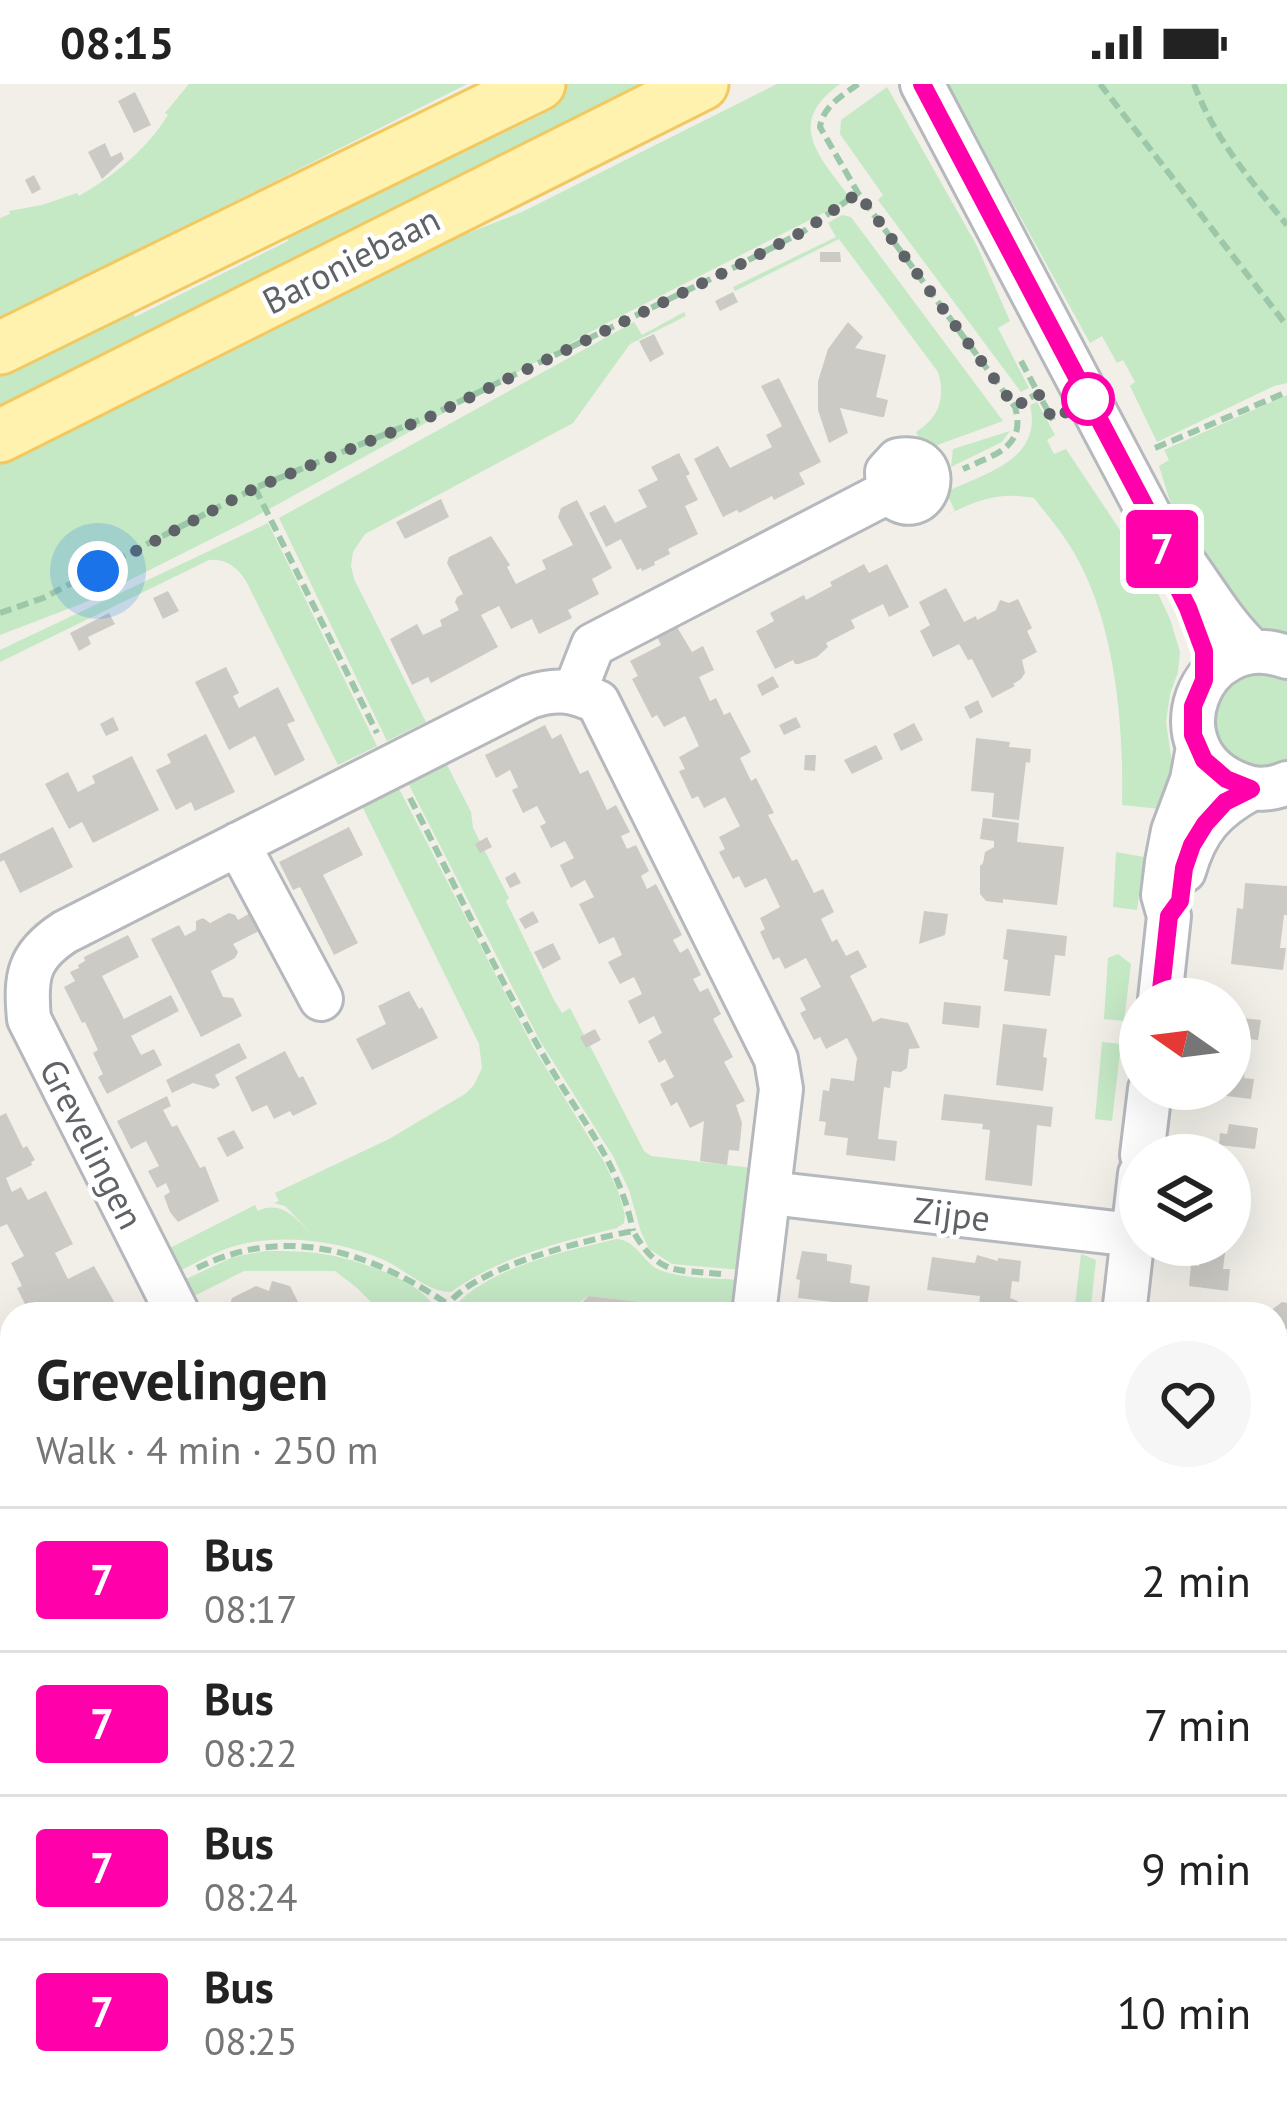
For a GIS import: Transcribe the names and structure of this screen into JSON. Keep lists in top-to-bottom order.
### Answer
{
  "streets": {
    "main road": ["Baroniebaan"],
    "street": ["Grevelingen", "Zijpe"]
  },
  "lines": ["bus line 7"],
  "north": "left",
  "page": {
    "status": "08:15",
    "on_map": "7",
    "heading": ["Grevelingen", "Walk · 4 min · 250 m"],
    "list": [
      {
        "mark": "7",
        "name": "Bus",
        "note": "08:17",
        "value": "2 min"
      },
      {
        "mark": "7",
        "name": "Bus",
        "note": "08:22",
        "value": "7 min"
      },
      {
        "mark": "7",
        "name": "Bus",
        "note": "08:24",
        "value": "9 min"
      },
      {
        "mark": "7",
        "name": "Bus",
        "note": "08:25",
        "value": "10 min"
      }
    ]
  }
}
